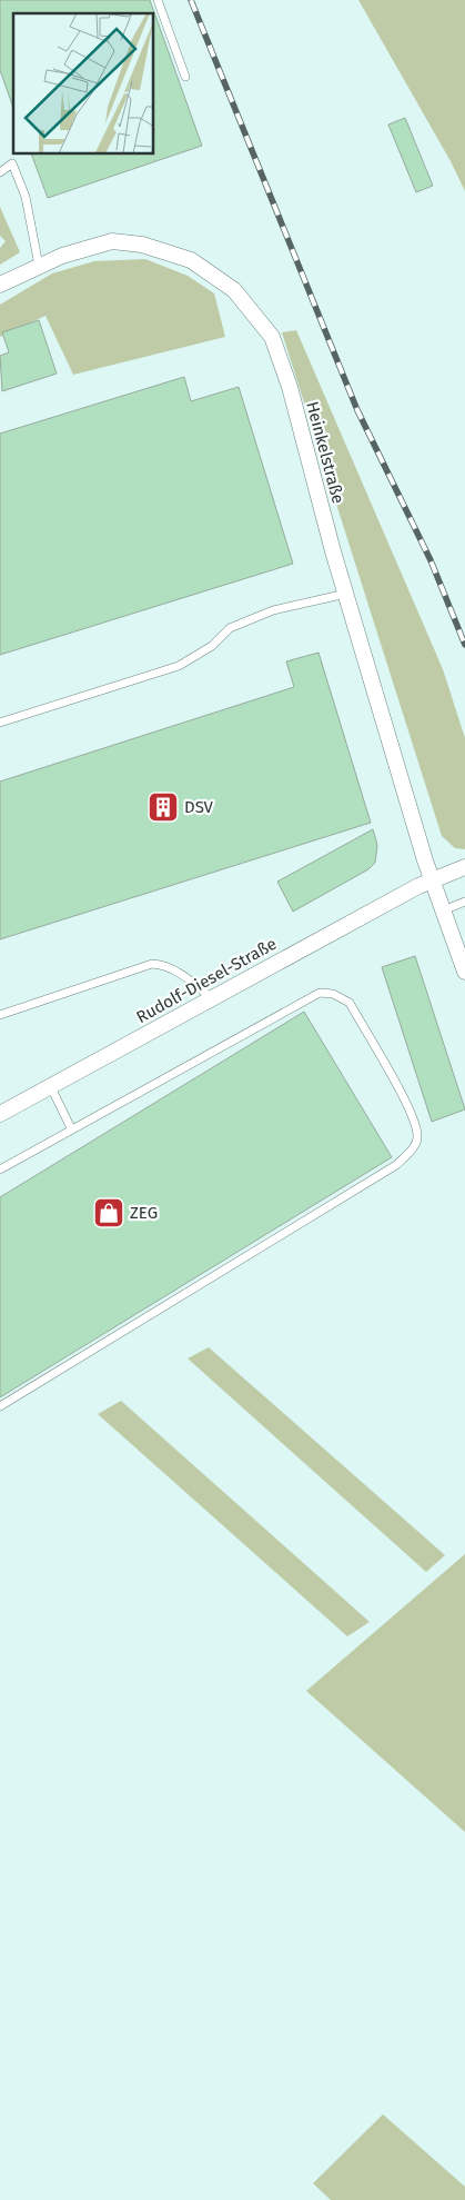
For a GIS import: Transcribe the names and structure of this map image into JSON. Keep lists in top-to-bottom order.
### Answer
{
  "streets": {
    "street": ["Heinkelstraße", "Rudolf-Diesel-Straße"]
  },
  "crossings": [
    ["Heinkelstraße", "Rudolf-Diesel-Straße"]
  ],
  "places": {
    "building": ["DSV"],
    "shop": ["ZEG"]
  }
}
